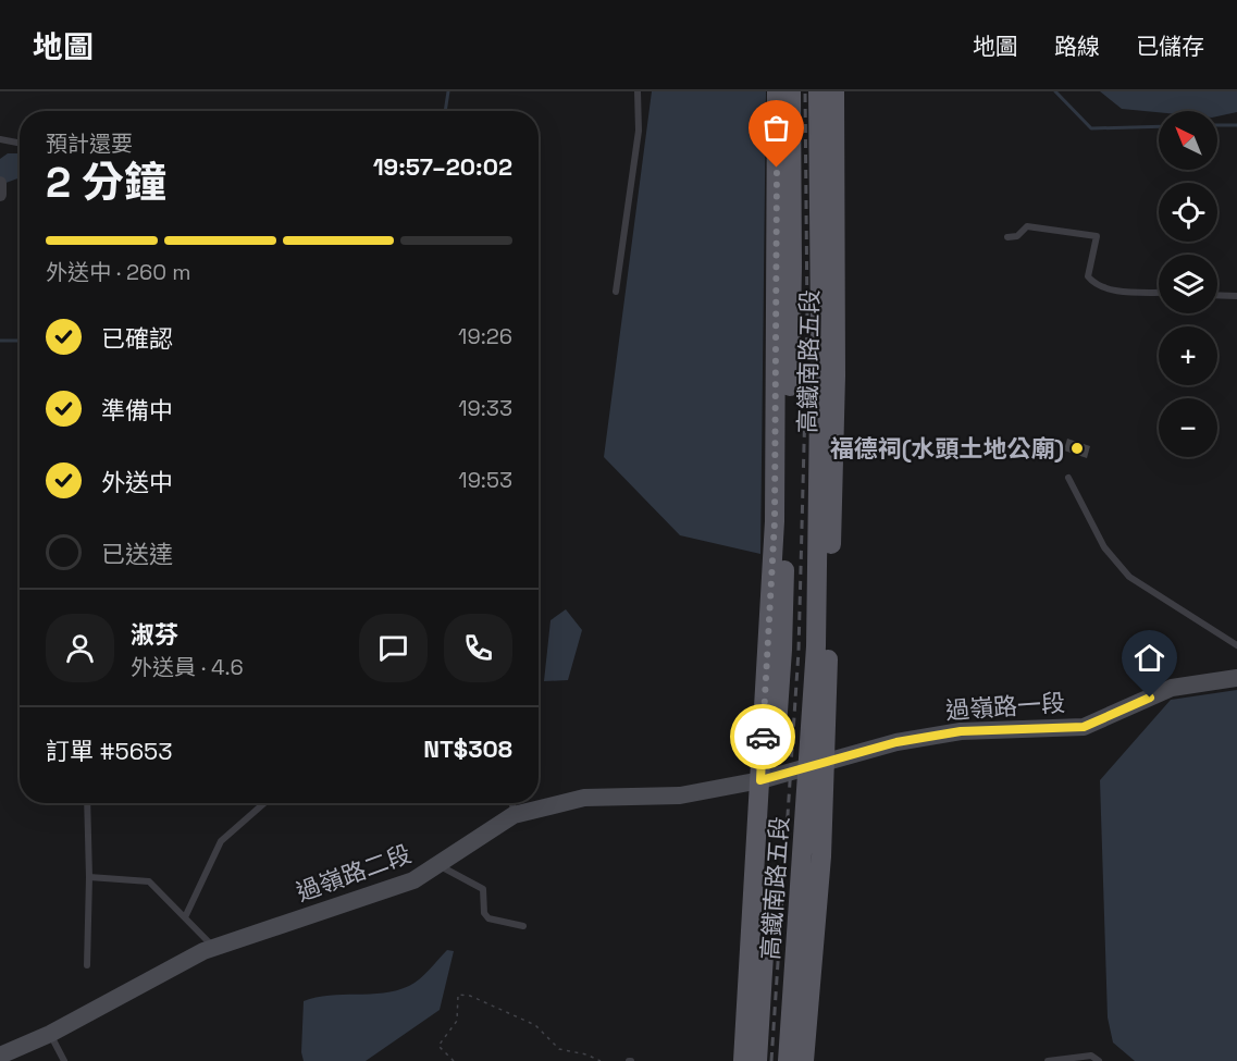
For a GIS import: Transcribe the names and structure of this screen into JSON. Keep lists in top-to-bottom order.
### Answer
{
  "streets": {
    "main road": ["高鐵南路五段"],
    "street": ["過嶺路一段", "過嶺路二段"]
  },
  "crossings": [
    ["高鐵南路五段", "過嶺路一段"],
    ["高鐵南路五段", "過嶺路二段"],
    ["過嶺路一段", "過嶺路二段"]
  ],
  "places": ["福德祠(水頭土地公廟)"],
  "north": "top left",
  "page": {
    "header": "地圖",
    "nav": ["地圖", "路線", "已儲存"],
    "map_buttons": ["+", "−"],
    "heading": ["2 分鐘", "預計還要", "19:57–20:02"],
    "panel": [
      "淑芬",
      "外送員 · 4.6",
      "訂單 #5653",
      "NT$308"
    ],
    "bar": "外送中 · 260 m",
    "list": [
      ["已確認", "19:26"],
      ["準備中", "19:33"],
      ["外送中", "19:53"],
      "已送達"
    ]
  }
}
